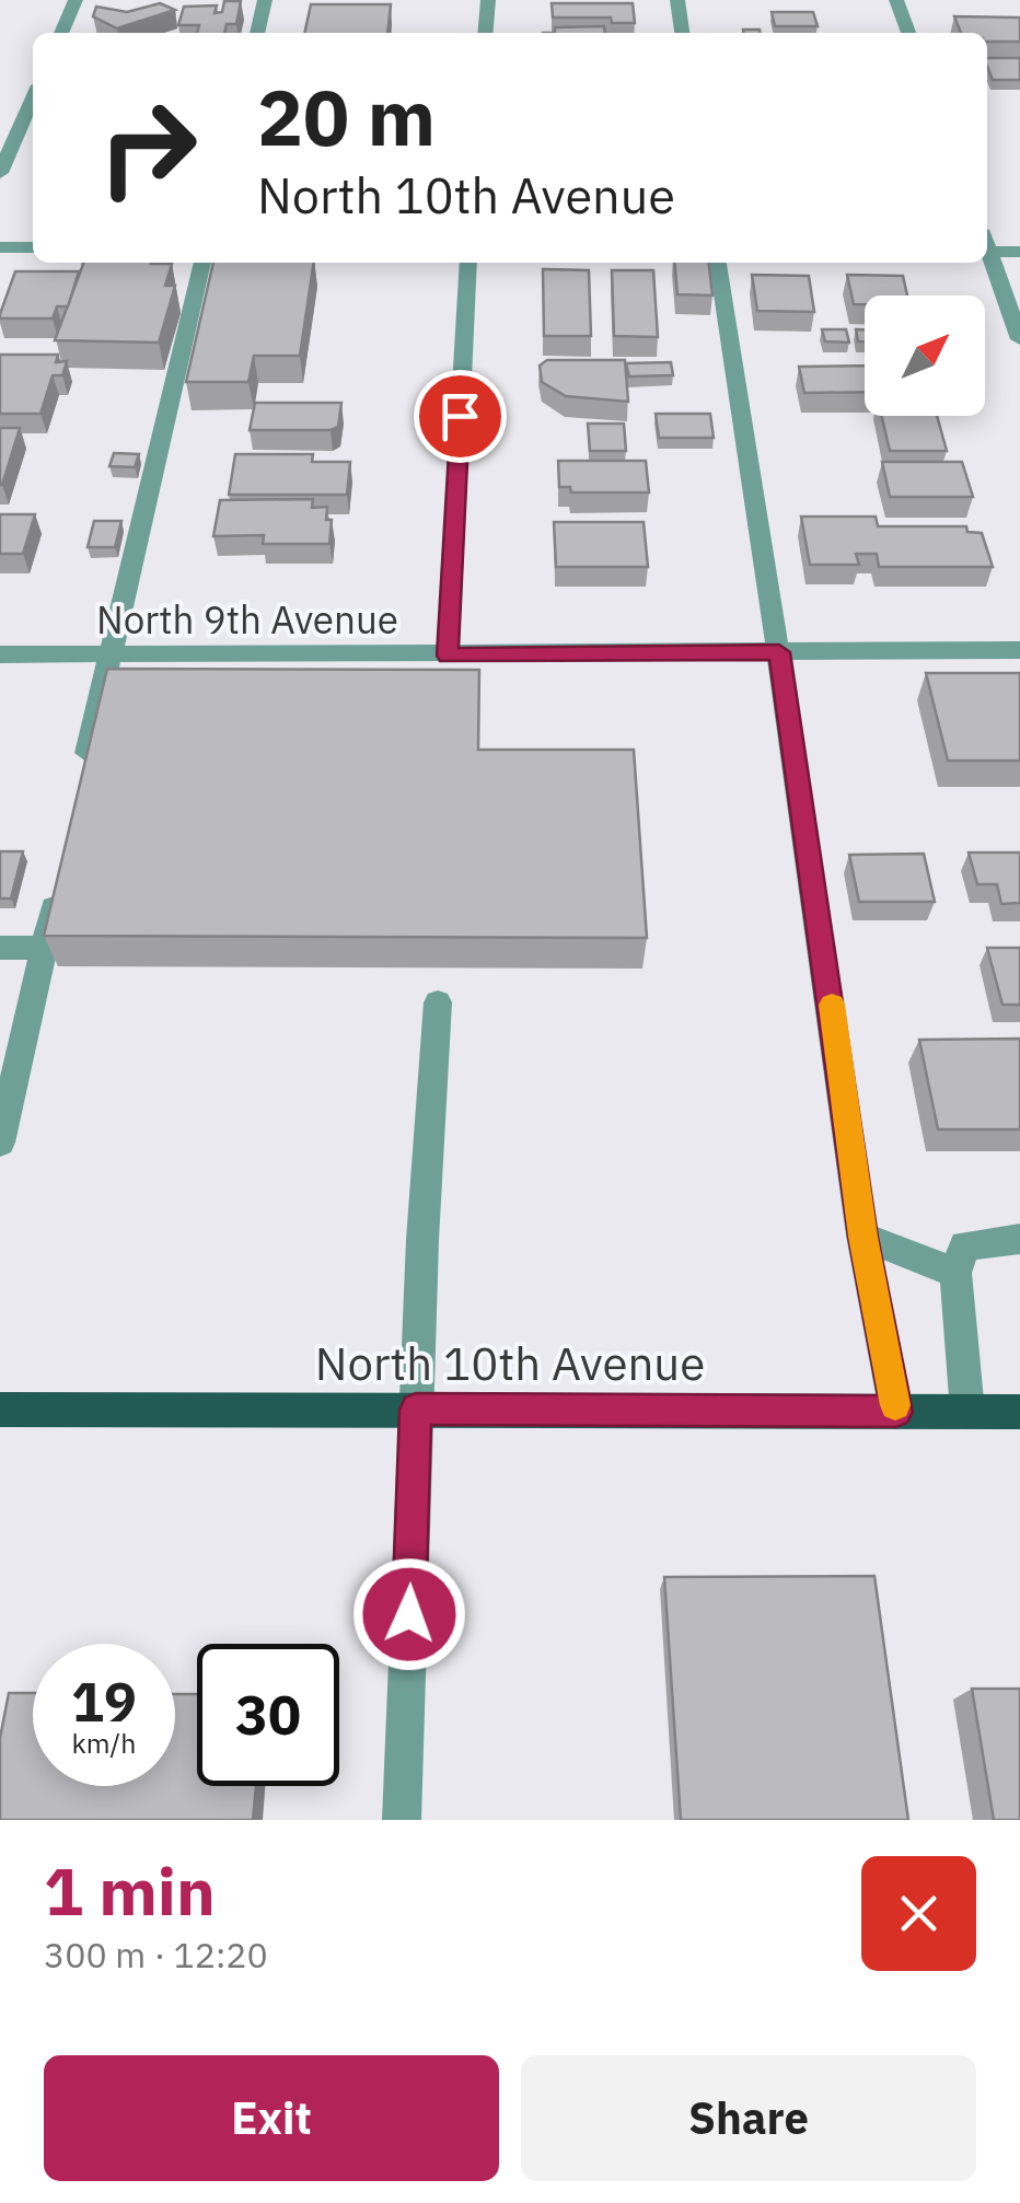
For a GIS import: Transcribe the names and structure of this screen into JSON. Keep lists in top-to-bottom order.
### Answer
{
  "streets": {
    "main road": ["North 10th Avenue"],
    "street": ["North 9th Avenue"]
  },
  "north": "top right",
  "page": {
    "turn": ["20 m", "North 10th Avenue"],
    "speed": "19 km/h",
    "limit": "30",
    "heading": ["1 min", "300 m · 12:20"],
    "buttons": ["Exit", "Share"]
  }
}
